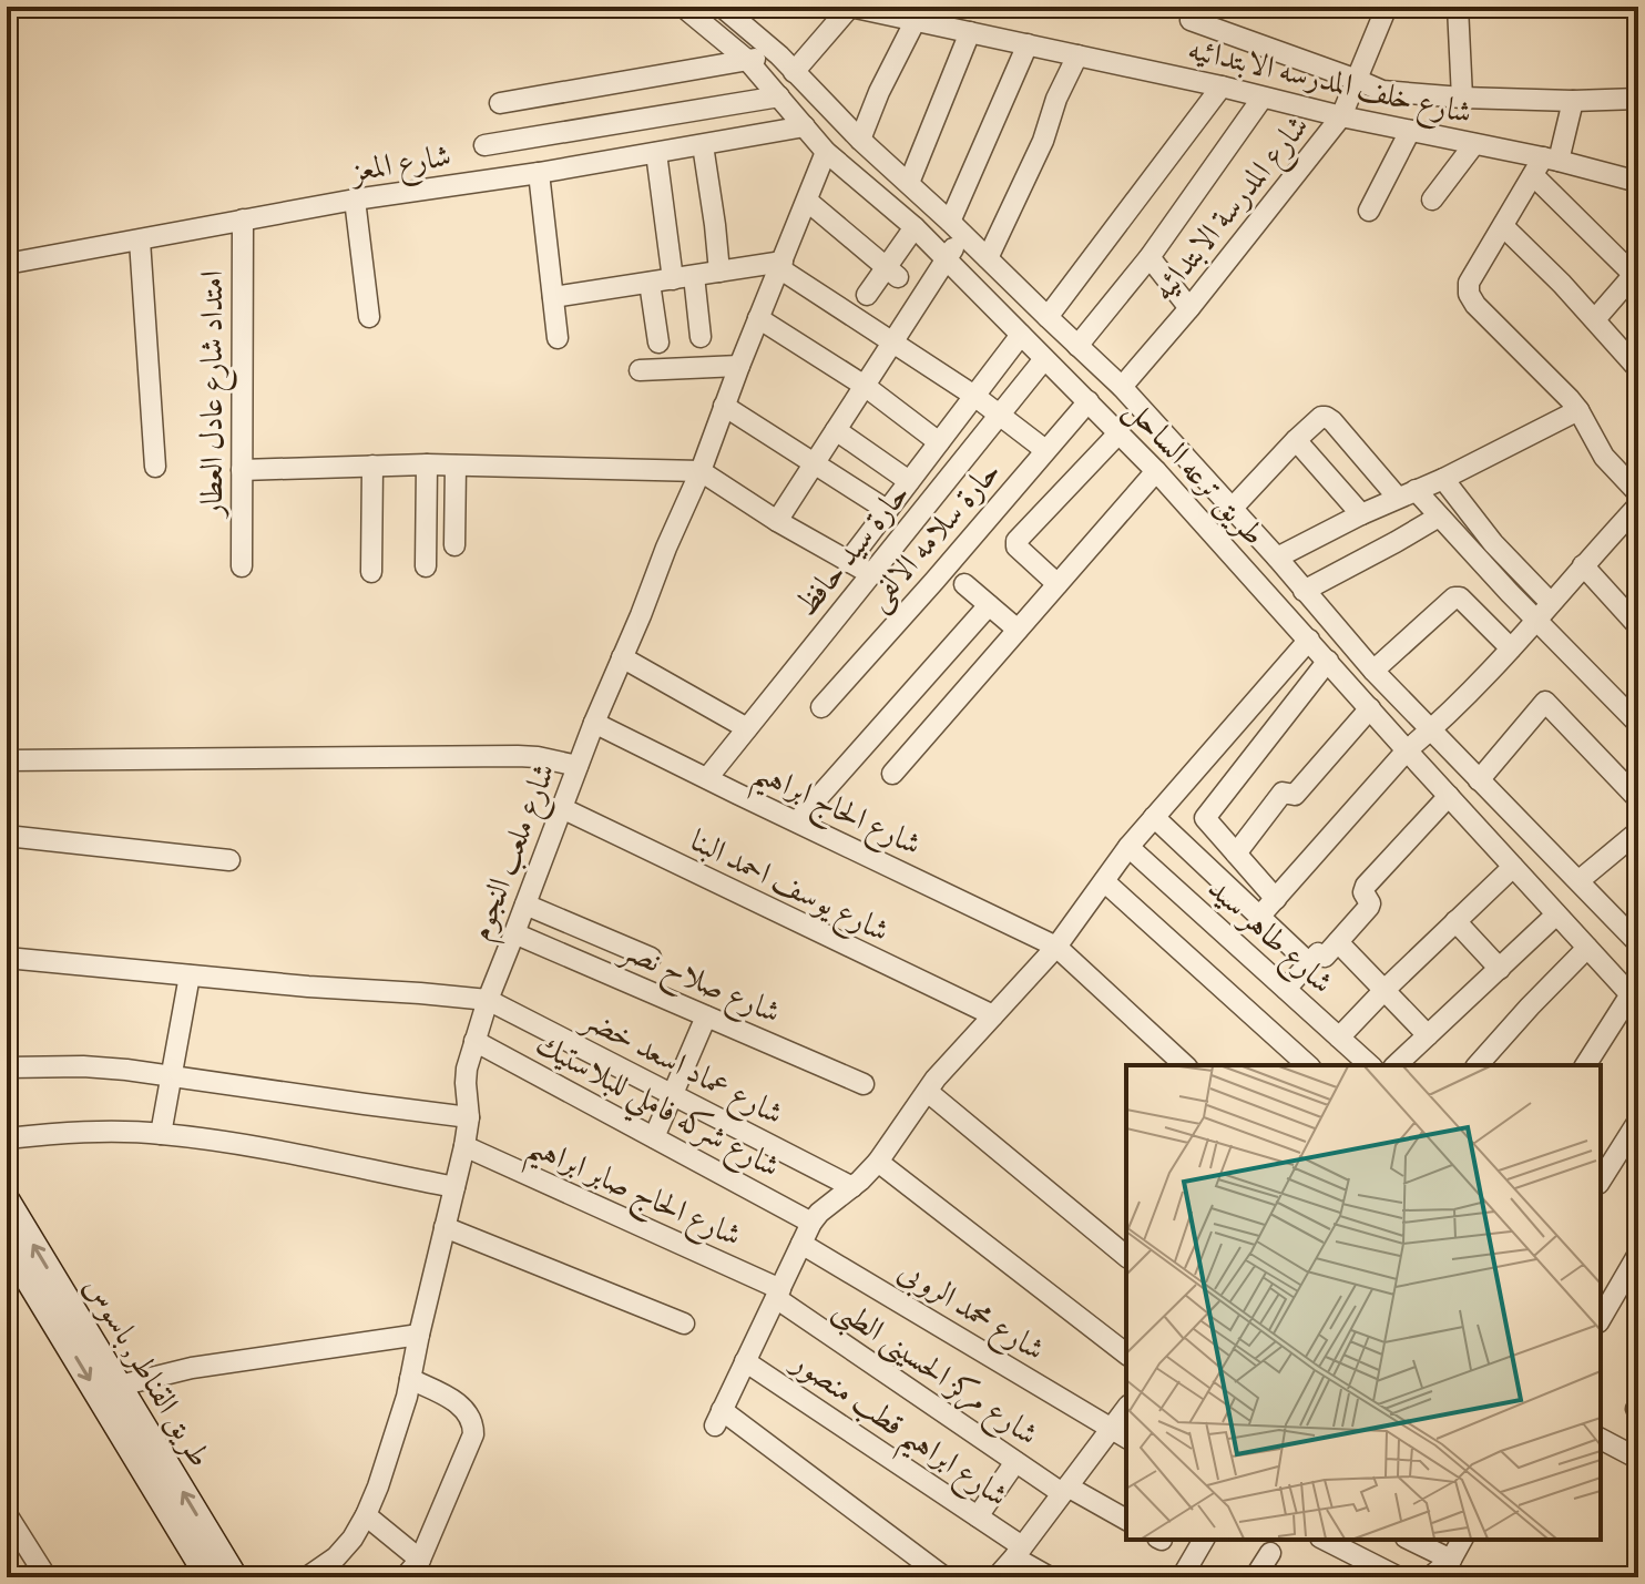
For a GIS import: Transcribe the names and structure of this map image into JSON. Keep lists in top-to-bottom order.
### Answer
{
  "streets": {
    "main road": ["طريق القناطر, باسوس"],
    "street": [
      "شارع خلف المدرسه الابتدائيه",
      "شارع المعز",
      "شارع المدرسة الابتدائيه",
      "امتداد شارع عادل العطار",
      "طريق ترعه الساحل",
      "حارة سلامه الالفى",
      "حارة سيد حافظ",
      "شارع الحاج ابراهيم",
      "شارع ملعب النجوم",
      "شارع يوسف احمد البنا",
      "شارع طاهر سيد",
      "شارع صلاح نصر",
      "شارع عماد اسعد خضر",
      "شارع شركه فاملي للبلاستيك",
      "شارع الحاج صابر ابراهيم",
      "شارع محمد الروبى",
      "شارع مركز الحسينى الطبى",
      "شارع ابراهيم قطب منصور"
    ]
  },
  "crossings": [
    ["شارع خلف المدرسه الابتدائيه", "شارع المدرسة الابتدائيه"],
    ["شارع المعز", "امتداد شارع عادل العطار"],
    ["شارع المعز", "طريق ترعه الساحل"],
    ["شارع المدرسة الابتدائيه", "طريق ترعه الساحل"],
    ["طريق ترعه الساحل", "حارة سلامه الالفى"],
    ["طريق ترعه الساحل", "حارة سيد حافظ"],
    ["طريق ترعه الساحل", "شارع ملعب النجوم"],
    ["حارة سيد حافظ", "شارع الحاج ابراهيم"],
    ["شارع الحاج ابراهيم", "شارع ملعب النجوم"],
    ["شارع ملعب النجوم", "شارع يوسف احمد البنا"],
    ["شارع ملعب النجوم", "شارع صلاح نصر"],
    ["شارع ملعب النجوم", "شارع عماد اسعد خضر"],
    ["شارع ملعب النجوم", "شارع شركه فاملي للبلاستيك"],
    ["شارع ملعب النجوم", "شارع الحاج صابر ابراهيم"],
    ["شارع الحاج صابر ابراهيم", "شارع مركز الحسينى الطبى"]
  ]
}
